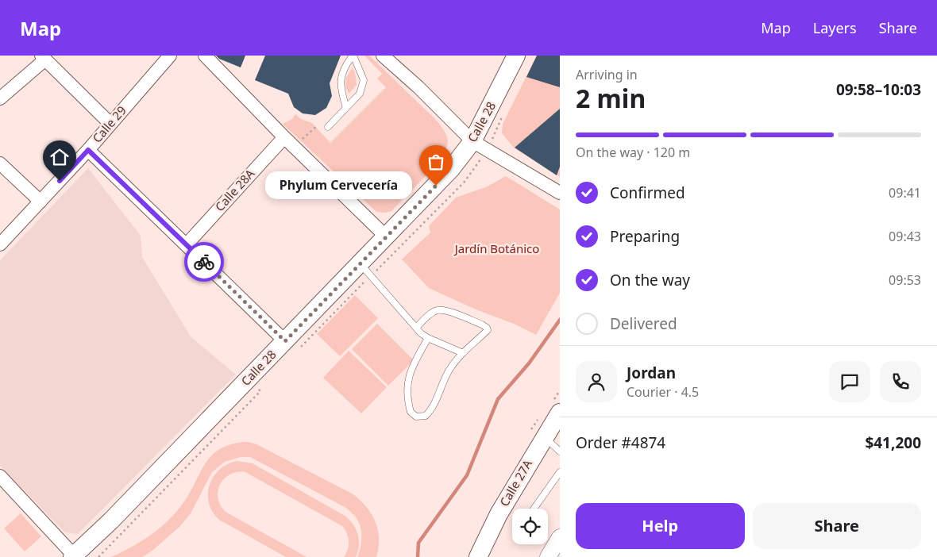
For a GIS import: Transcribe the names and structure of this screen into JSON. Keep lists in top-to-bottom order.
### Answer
{
  "streets": {
    "main road": ["Calle 28", "Calle 27A"],
    "street": ["Calle 29", "Calle 28A"]
  },
  "parks": ["Jardín Botánico"],
  "places": ["Phylum Cervecería"],
  "page": {
    "header": "Map",
    "nav": ["Map", "Layers", "Share"],
    "heading": ["2 min", "Arriving in", "09:58–10:03"],
    "panel": [
      "Jordan",
      "Courier · 4.5",
      "Order #4874",
      "$41,200"
    ],
    "bar": "On the way · 120 m",
    "list": [
      ["Confirmed", "09:41"],
      ["Preparing", "09:43"],
      ["On the way", "09:53"],
      "Delivered"
    ],
    "bubble": "Phylum Cervecería",
    "buttons": ["Help", "Share"]
  }
}
